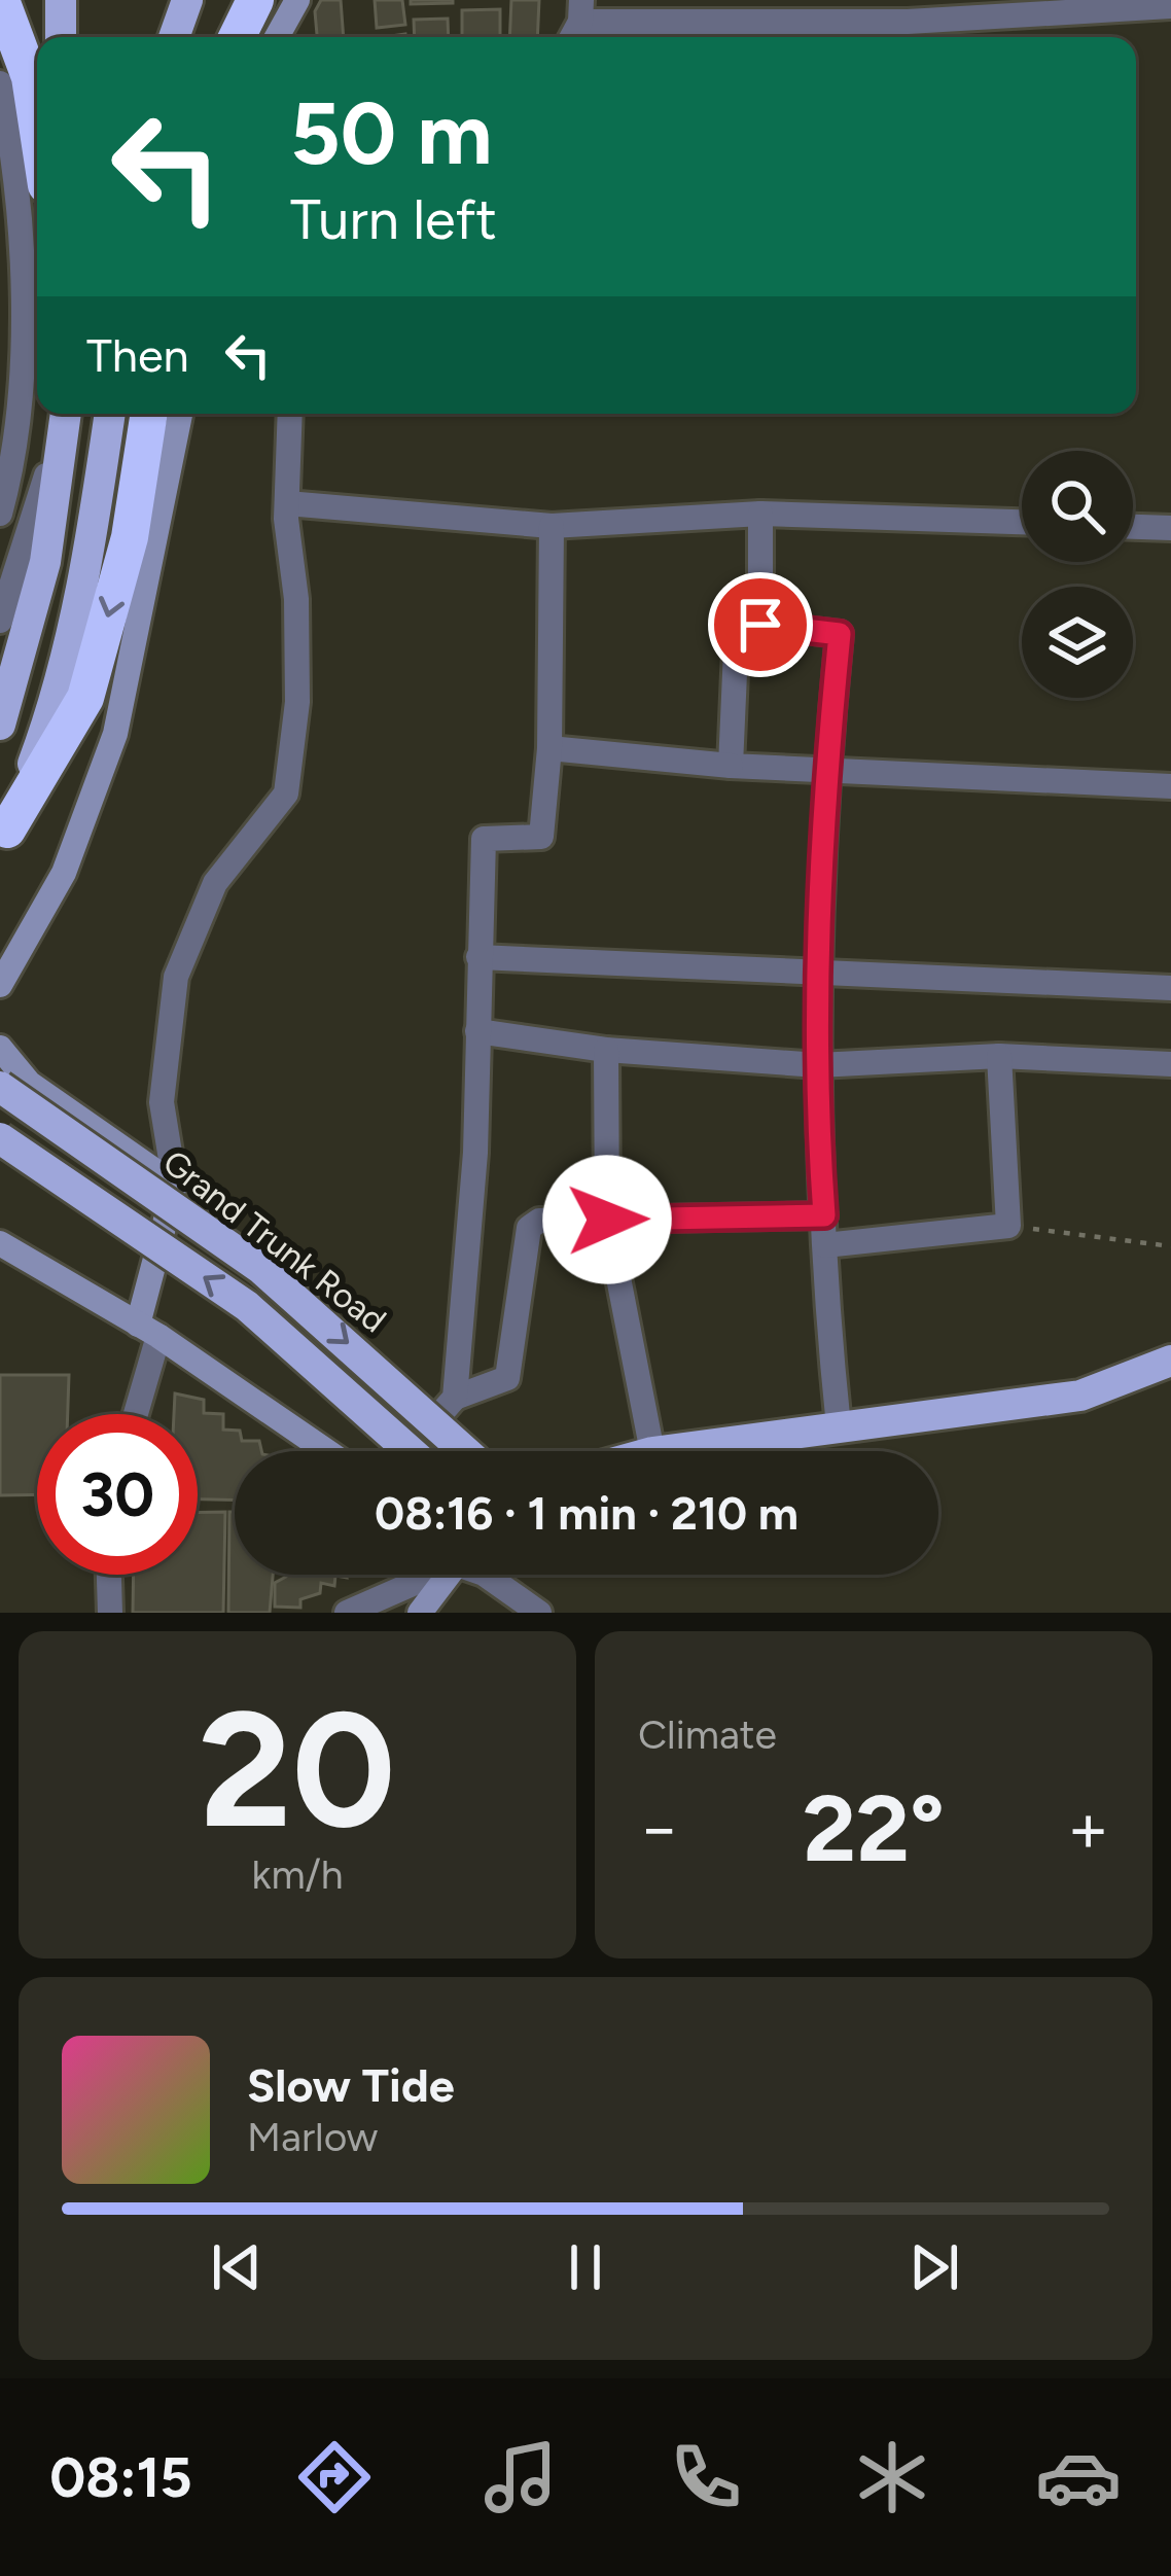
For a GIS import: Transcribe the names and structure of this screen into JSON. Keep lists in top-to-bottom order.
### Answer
{
  "streets": {
    "main road": ["Grand Trunk Road"]
  },
  "page": {
    "turn": ["50 m", "Turn left"],
    "then": "Then",
    "limit": "30",
    "trip": "08:16 · 1 min · 210 m",
    "tile": [
      ["20", "km/h"],
      "Climate"
    ],
    "heat": ["−", "22°", "+"],
    "song": ["Slow Tide", "Marlow"],
    "tabs": "08:15"
  }
}
